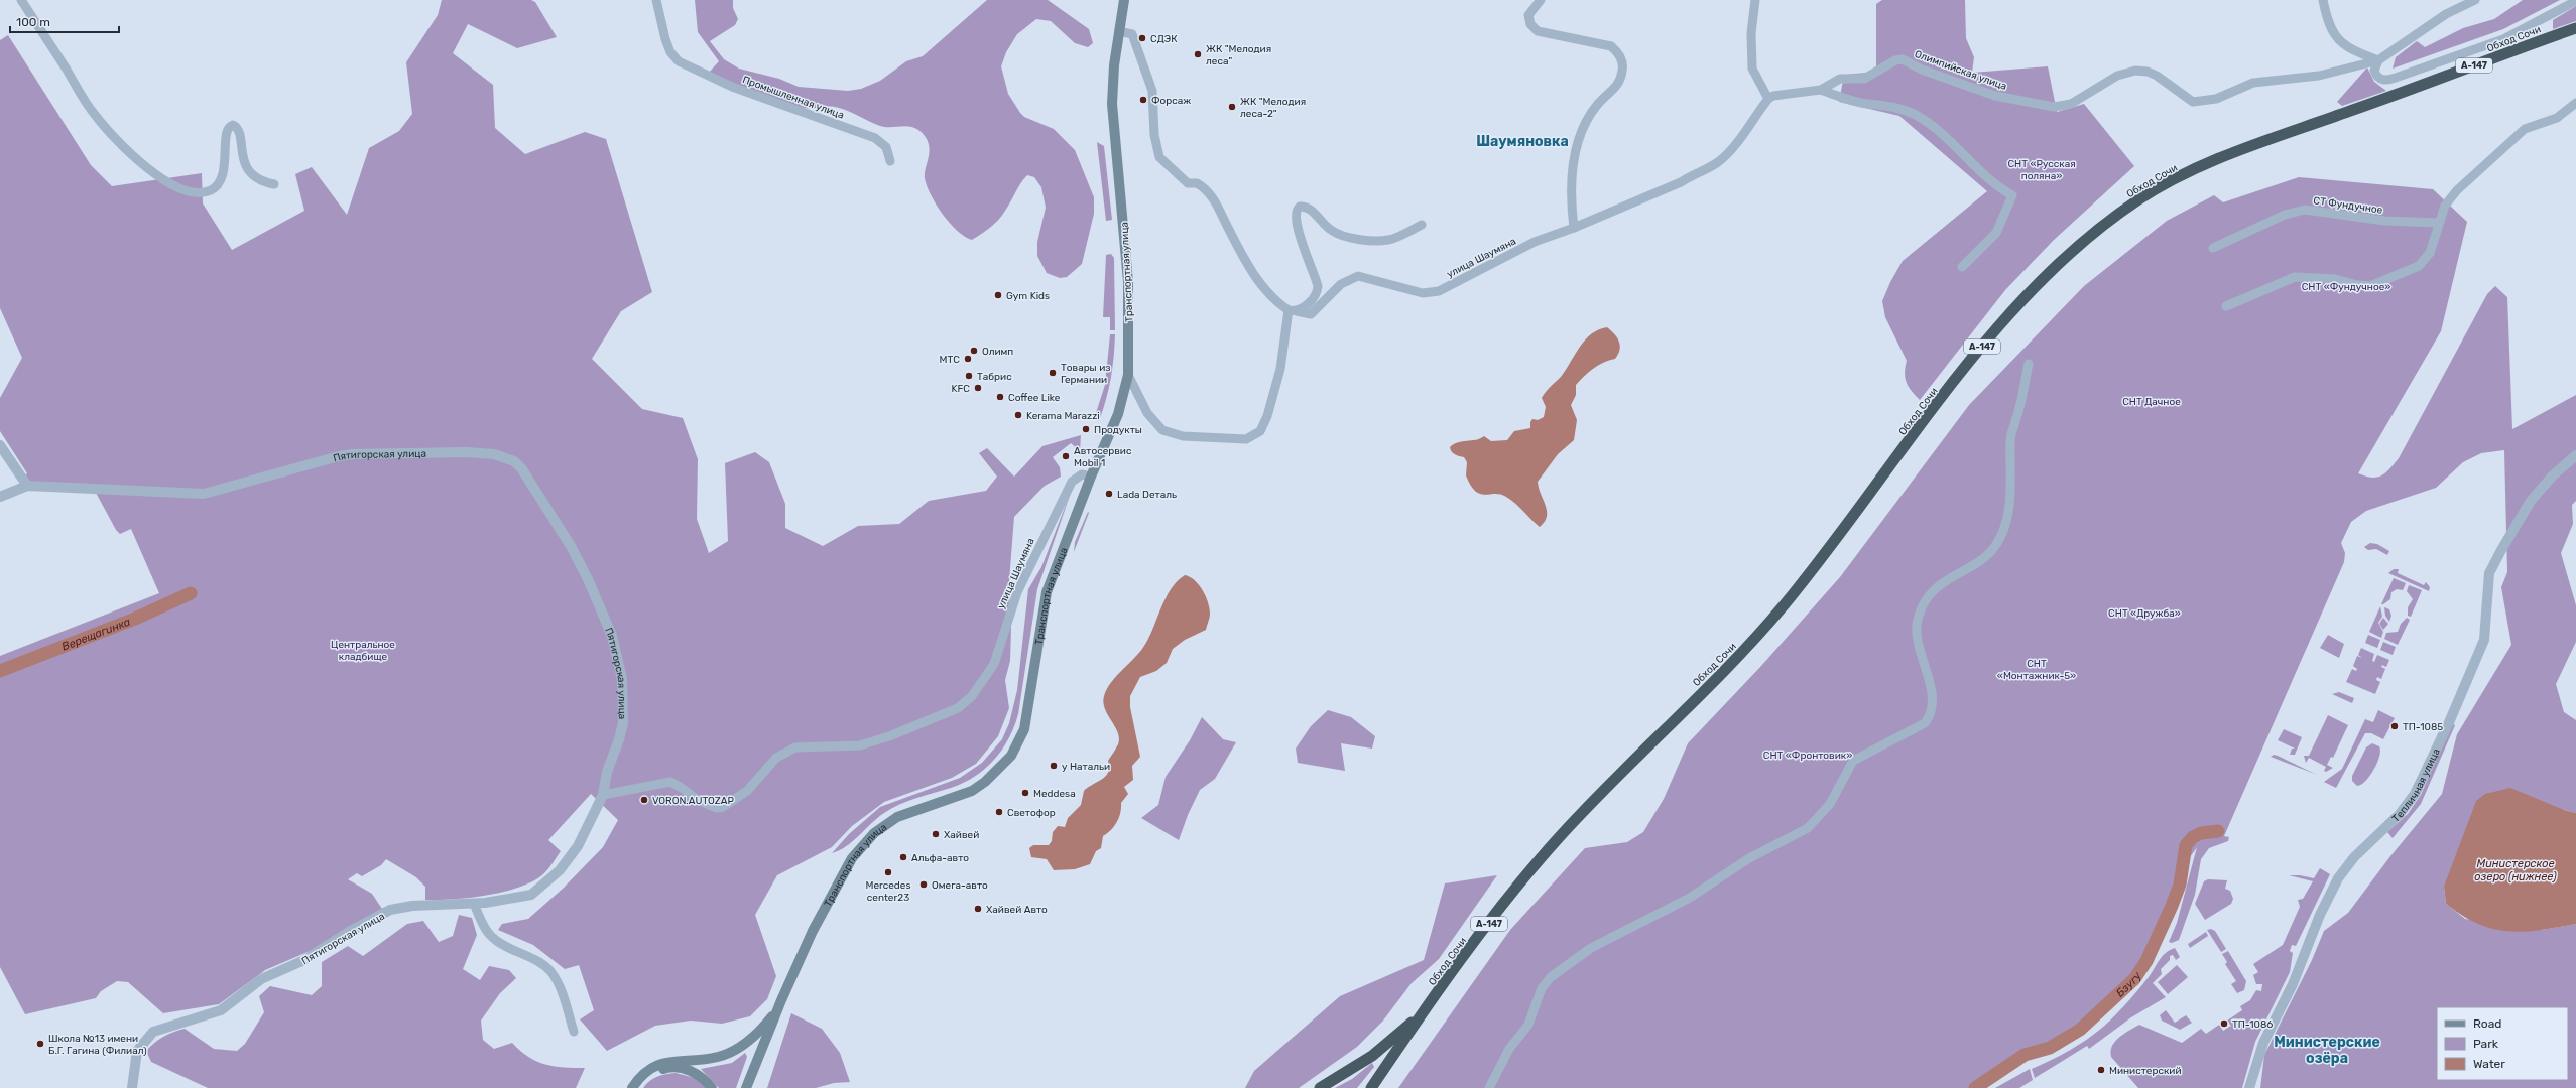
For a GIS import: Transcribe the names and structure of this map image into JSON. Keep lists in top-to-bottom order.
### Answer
{
  "streets": {
    "highway": ["Обход Сочи", "А-147"],
    "main road": ["Транспортная улица"],
    "street": [
      "Олимпийская улица",
      "Промышленная улица",
      "СТ Фундучное",
      "улица Шаумяна",
      "Пятигорская улица",
      "Тепличная улица"
    ]
  },
  "crossings": [
    ["Олимпийская улица", "улица Шаумяна"],
    ["улица Шаумяна", "Транспортная улица"],
    ["улица Шаумяна", "Пятигорская улица"]
  ],
  "districts": ["Шаумяновка", "Министерские озёра"],
  "water": ["Верещагинка", "Министерское озеро (нижнее)", "Бзугу"],
  "parks": [
    "СНТ «Русская поляна»",
    "СНТ «Фундучное»",
    "СНТ Дачное",
    "СНТ «Дружба»",
    "Центральное кладбище",
    "СНТ «Монтажник-5»",
    "СНТ «Фронтовик»"
  ],
  "places": [
    "СДЭК",
    "ЖК \"Мелодия леса\"",
    "Форсаж",
    "ЖК \"Мелодия леса-2\"",
    "Gym Kids",
    "Олимп",
    "МТС",
    "Товары из Германии",
    "Табрис",
    "KFC",
    "Coffee Like",
    "Kerama Marazzi",
    "Продукты",
    "Автосервис Mobil 1",
    "Lada Dеталь",
    "ТП-1085",
    "у Натальи",
    "Meddesa",
    "VORON.AUTOZAP",
    "Светофор",
    "Хайвей",
    "Альфа-авто",
    "Mercedes center23",
    "Омега-авто",
    "Хайвей Авто",
    "ТП-1086",
    "Школа №13 имени Б.Г. Гагина (Филиал)",
    "Министерский"
  ],
  "legend": ["Road", "Park", "Water"],
  "scale_bar": "100 m"
}
